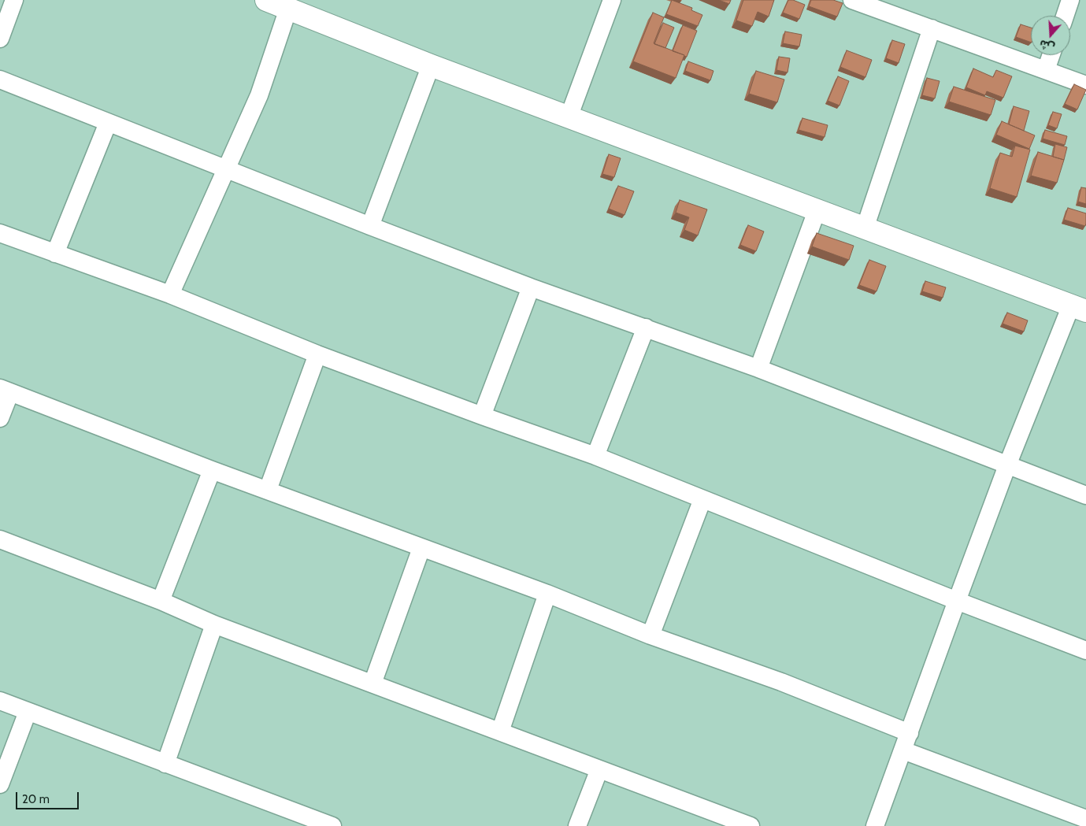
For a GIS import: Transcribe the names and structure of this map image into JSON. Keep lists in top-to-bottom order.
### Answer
{
  "scale_bar": "20 m",
  "north": "bottom"
}
